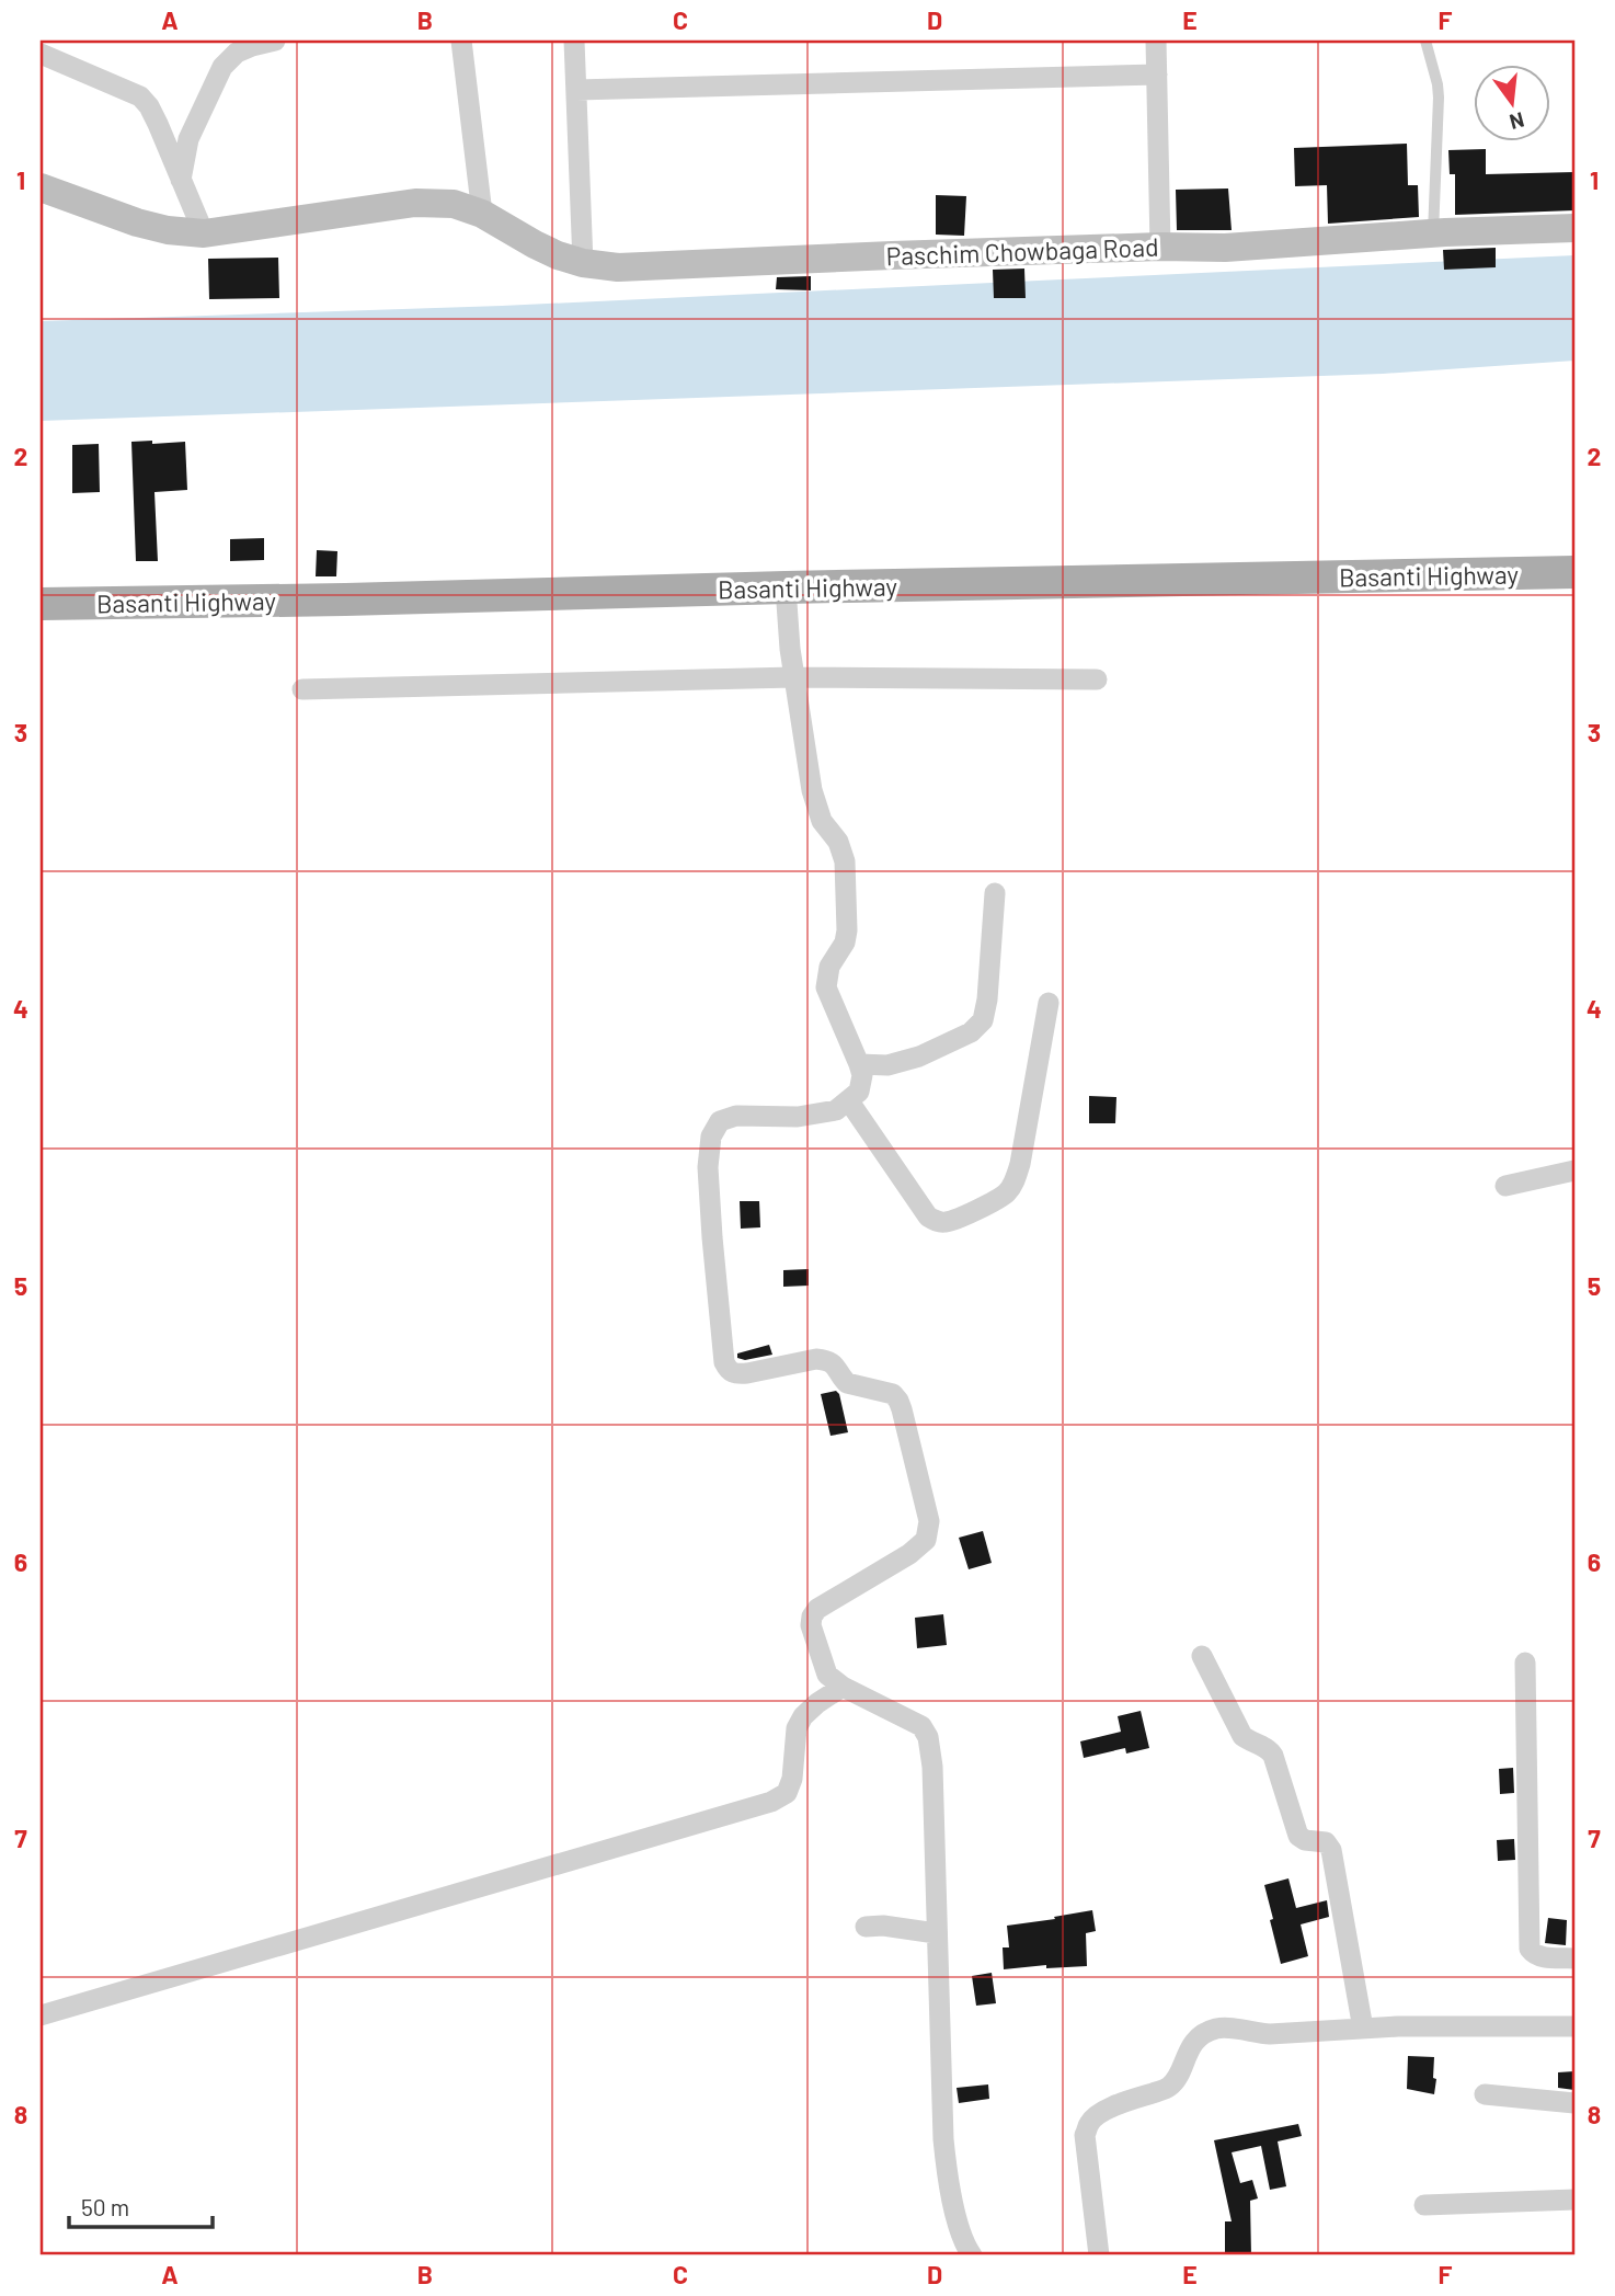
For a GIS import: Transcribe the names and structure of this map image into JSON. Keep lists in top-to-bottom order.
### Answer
{
  "streets": {
    "main road": ["Basanti Highway"],
    "street": ["Paschim Chowbaga Road"]
  },
  "scale_bar": "50 m",
  "north": "bottom",
  "grid": {
    "columns": [
      "A",
      "B",
      "C",
      "D",
      "E",
      "F"
    ],
    "rows": [
      "1",
      "2",
      "3",
      "4",
      "5",
      "6",
      "7",
      "8"
    ]
  }
}
